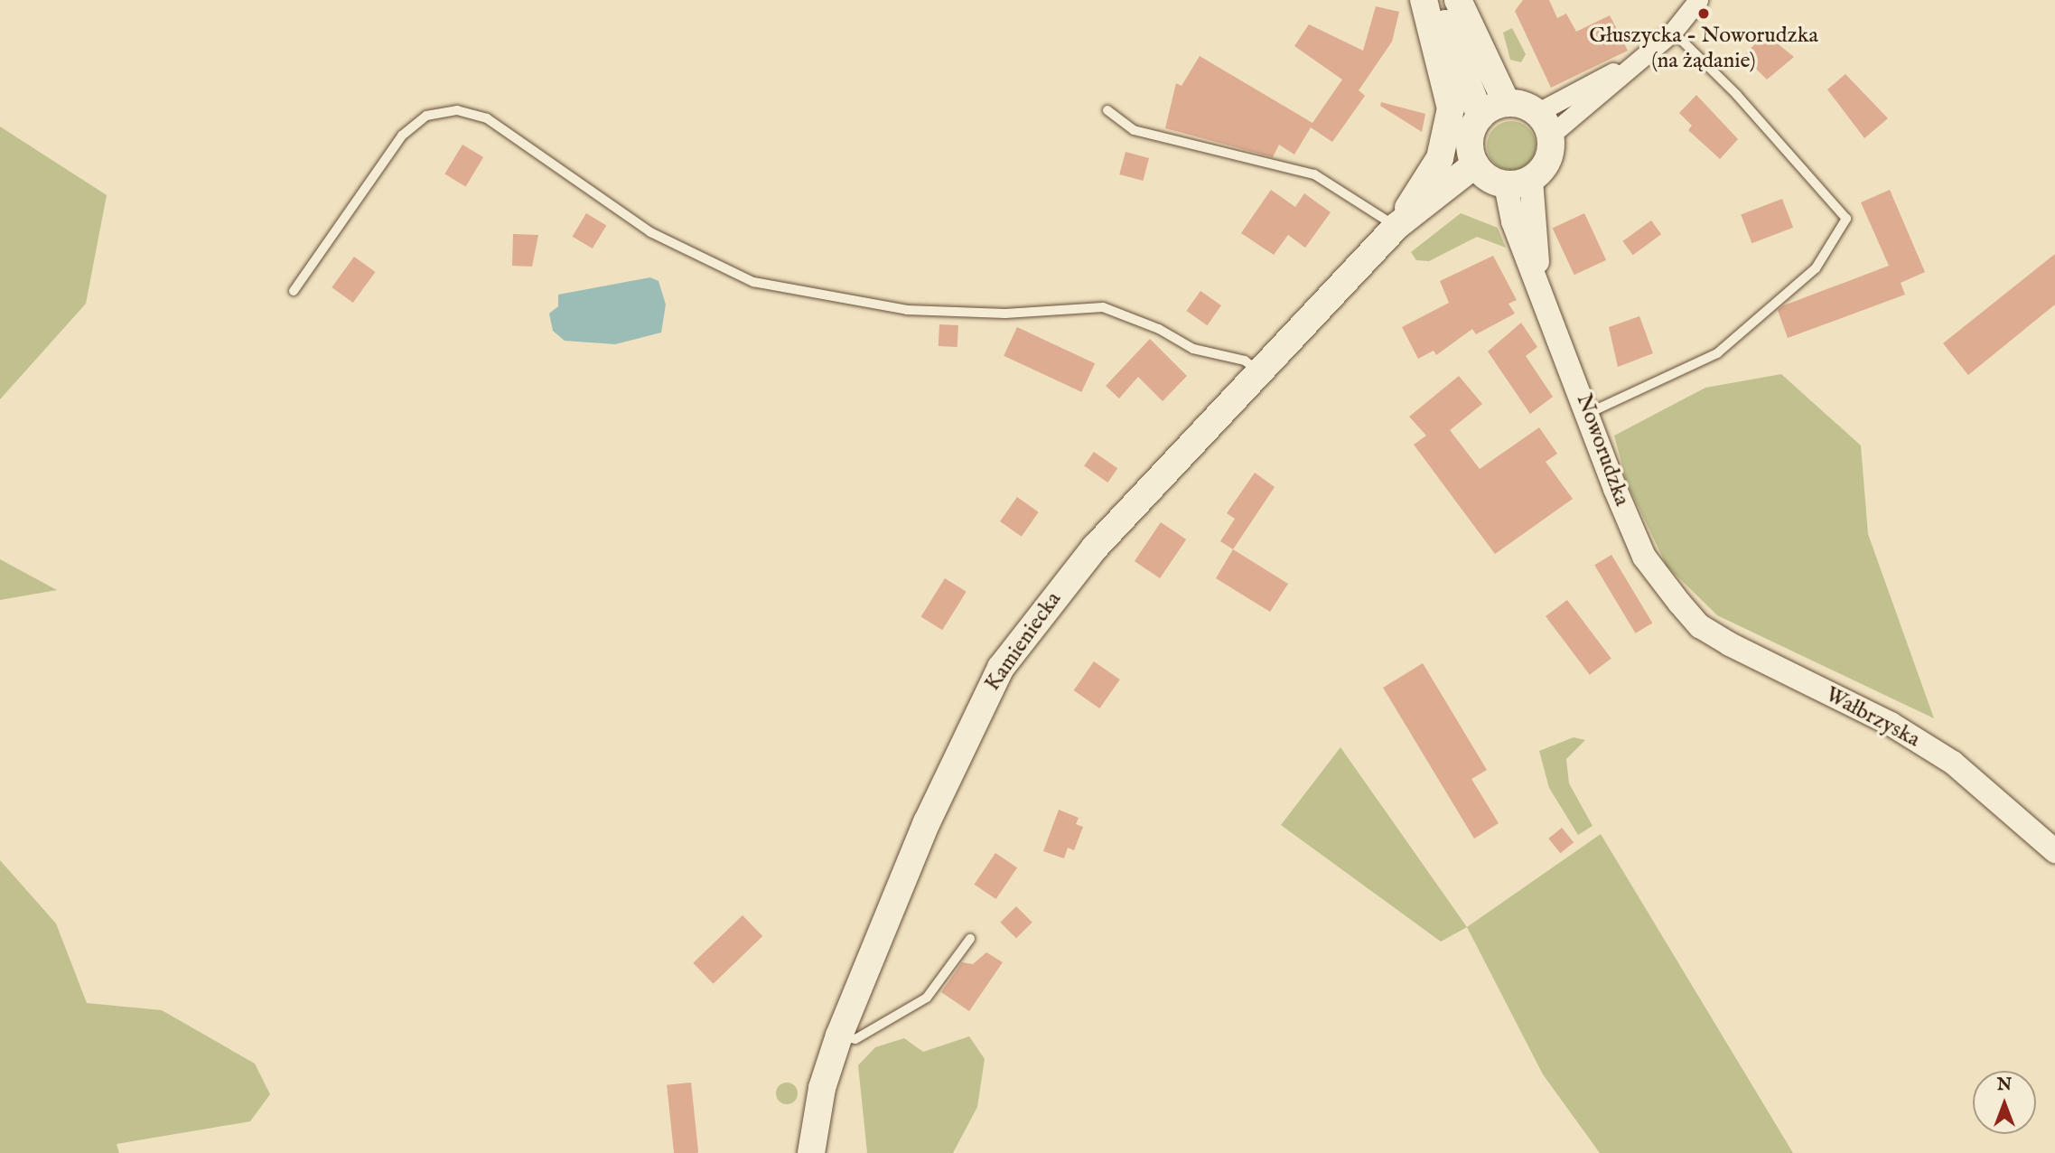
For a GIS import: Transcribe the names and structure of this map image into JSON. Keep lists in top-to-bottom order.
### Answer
{
  "streets": {
    "main road": ["Kamieniecka"],
    "street": ["Noworudzka", "Wałbrzyska"]
  },
  "crossings": [
    ["Noworudzka", "Kamieniecka"],
    ["Noworudzka", "Wałbrzyska"]
  ],
  "places": ["Głuszycka - Noworudzka (na żądanie)"],
  "north": "top"
}
